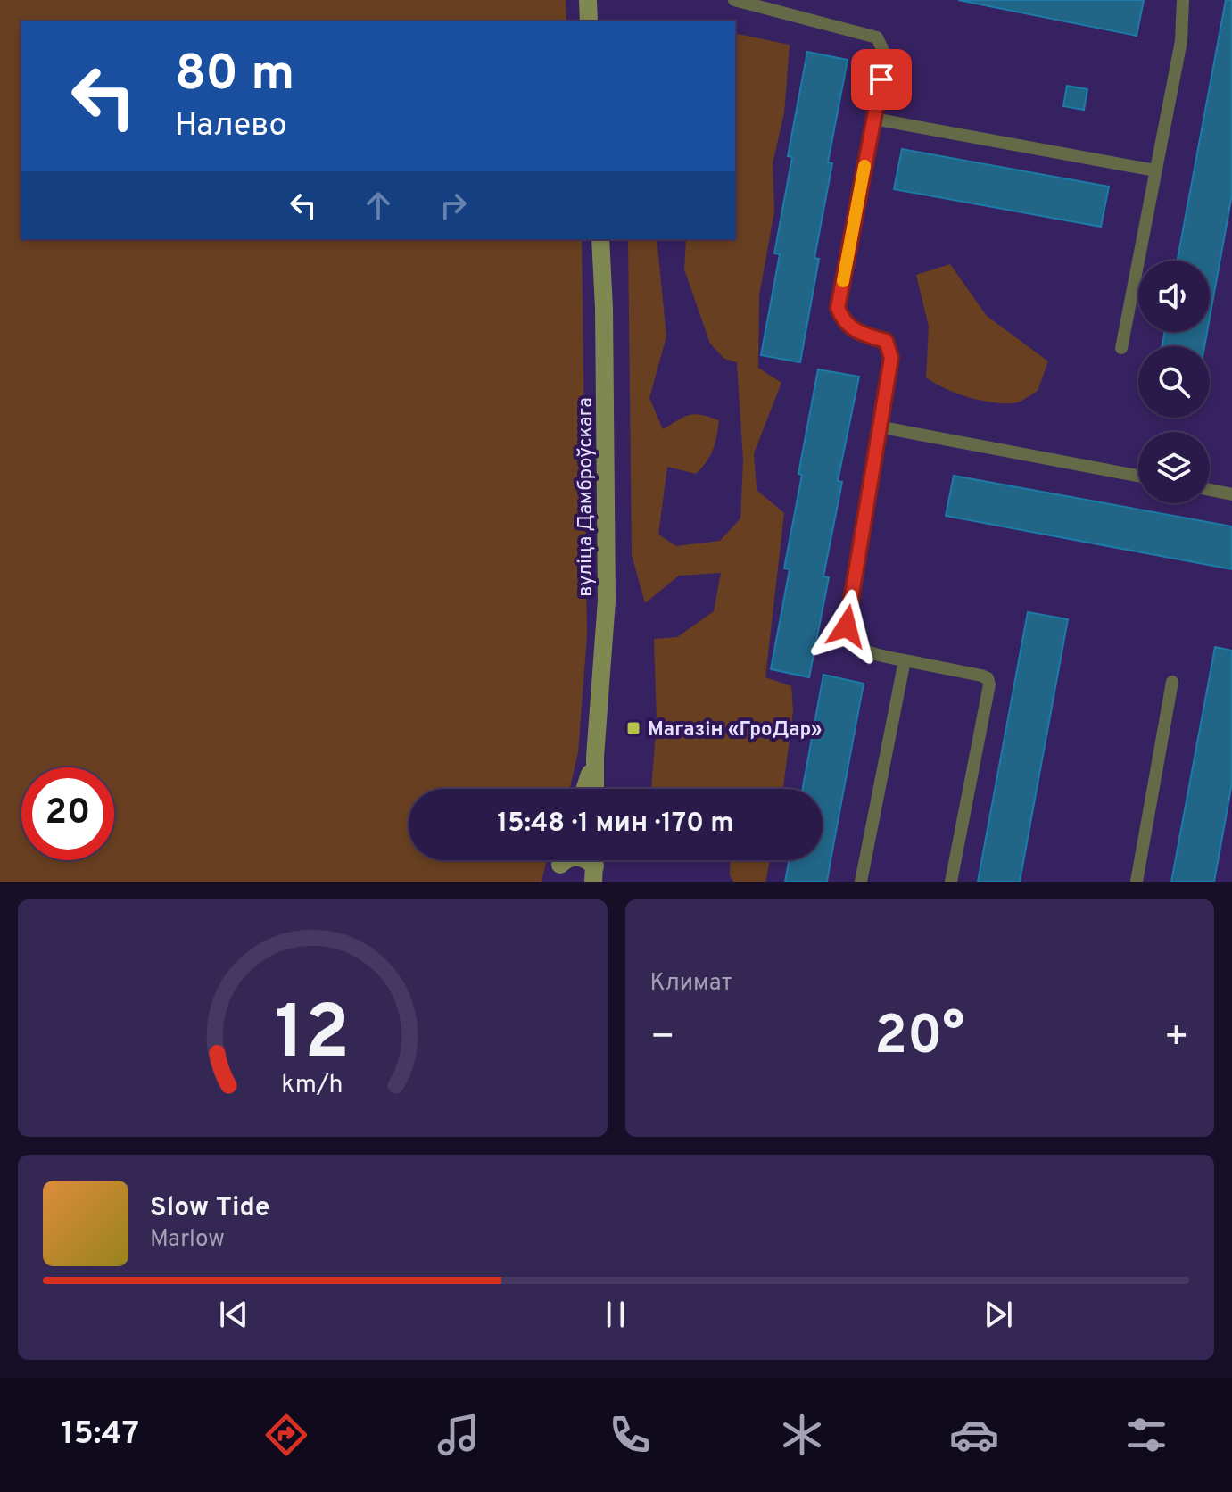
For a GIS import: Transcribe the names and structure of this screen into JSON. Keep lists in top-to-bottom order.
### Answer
{
  "streets": {
    "main road": ["вуліца Дамброўскага"]
  },
  "places": {
    "transit": ["Магазін «ГроДар»"]
  },
  "page": {
    "turn": ["80 m", "Налево"],
    "limit": "20",
    "trip": "15:48 · 1 мин · 170 m",
    "tile": "Климат",
    "heat": ["−", "20°", "+"],
    "song": ["Slow Tide", "Marlow"],
    "tabs": "15:47",
    "gauge": ["12", "km/h"]
  }
}
